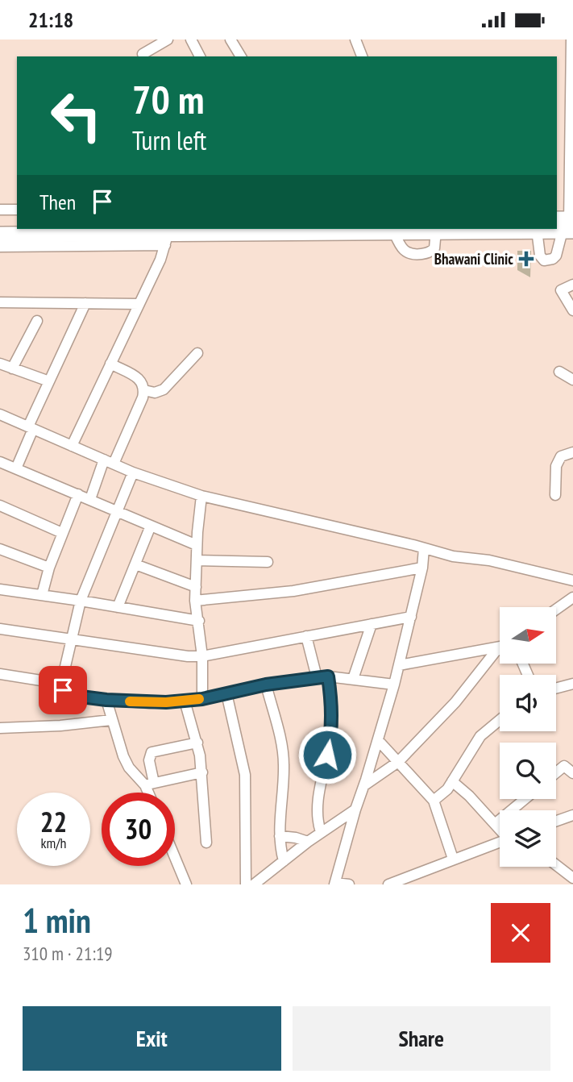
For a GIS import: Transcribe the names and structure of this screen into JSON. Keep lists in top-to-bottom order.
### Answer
{
  "places": {
    "health": ["Bhawani Clinic"]
  },
  "north": "right",
  "page": {
    "status": "21:18",
    "turn": ["70 m", "Turn left"],
    "then": "Then",
    "speed": "22 km/h",
    "limit": "30",
    "heading": ["1 min", "310 m · 21:19"],
    "buttons": ["Exit", "Share"]
  }
}
